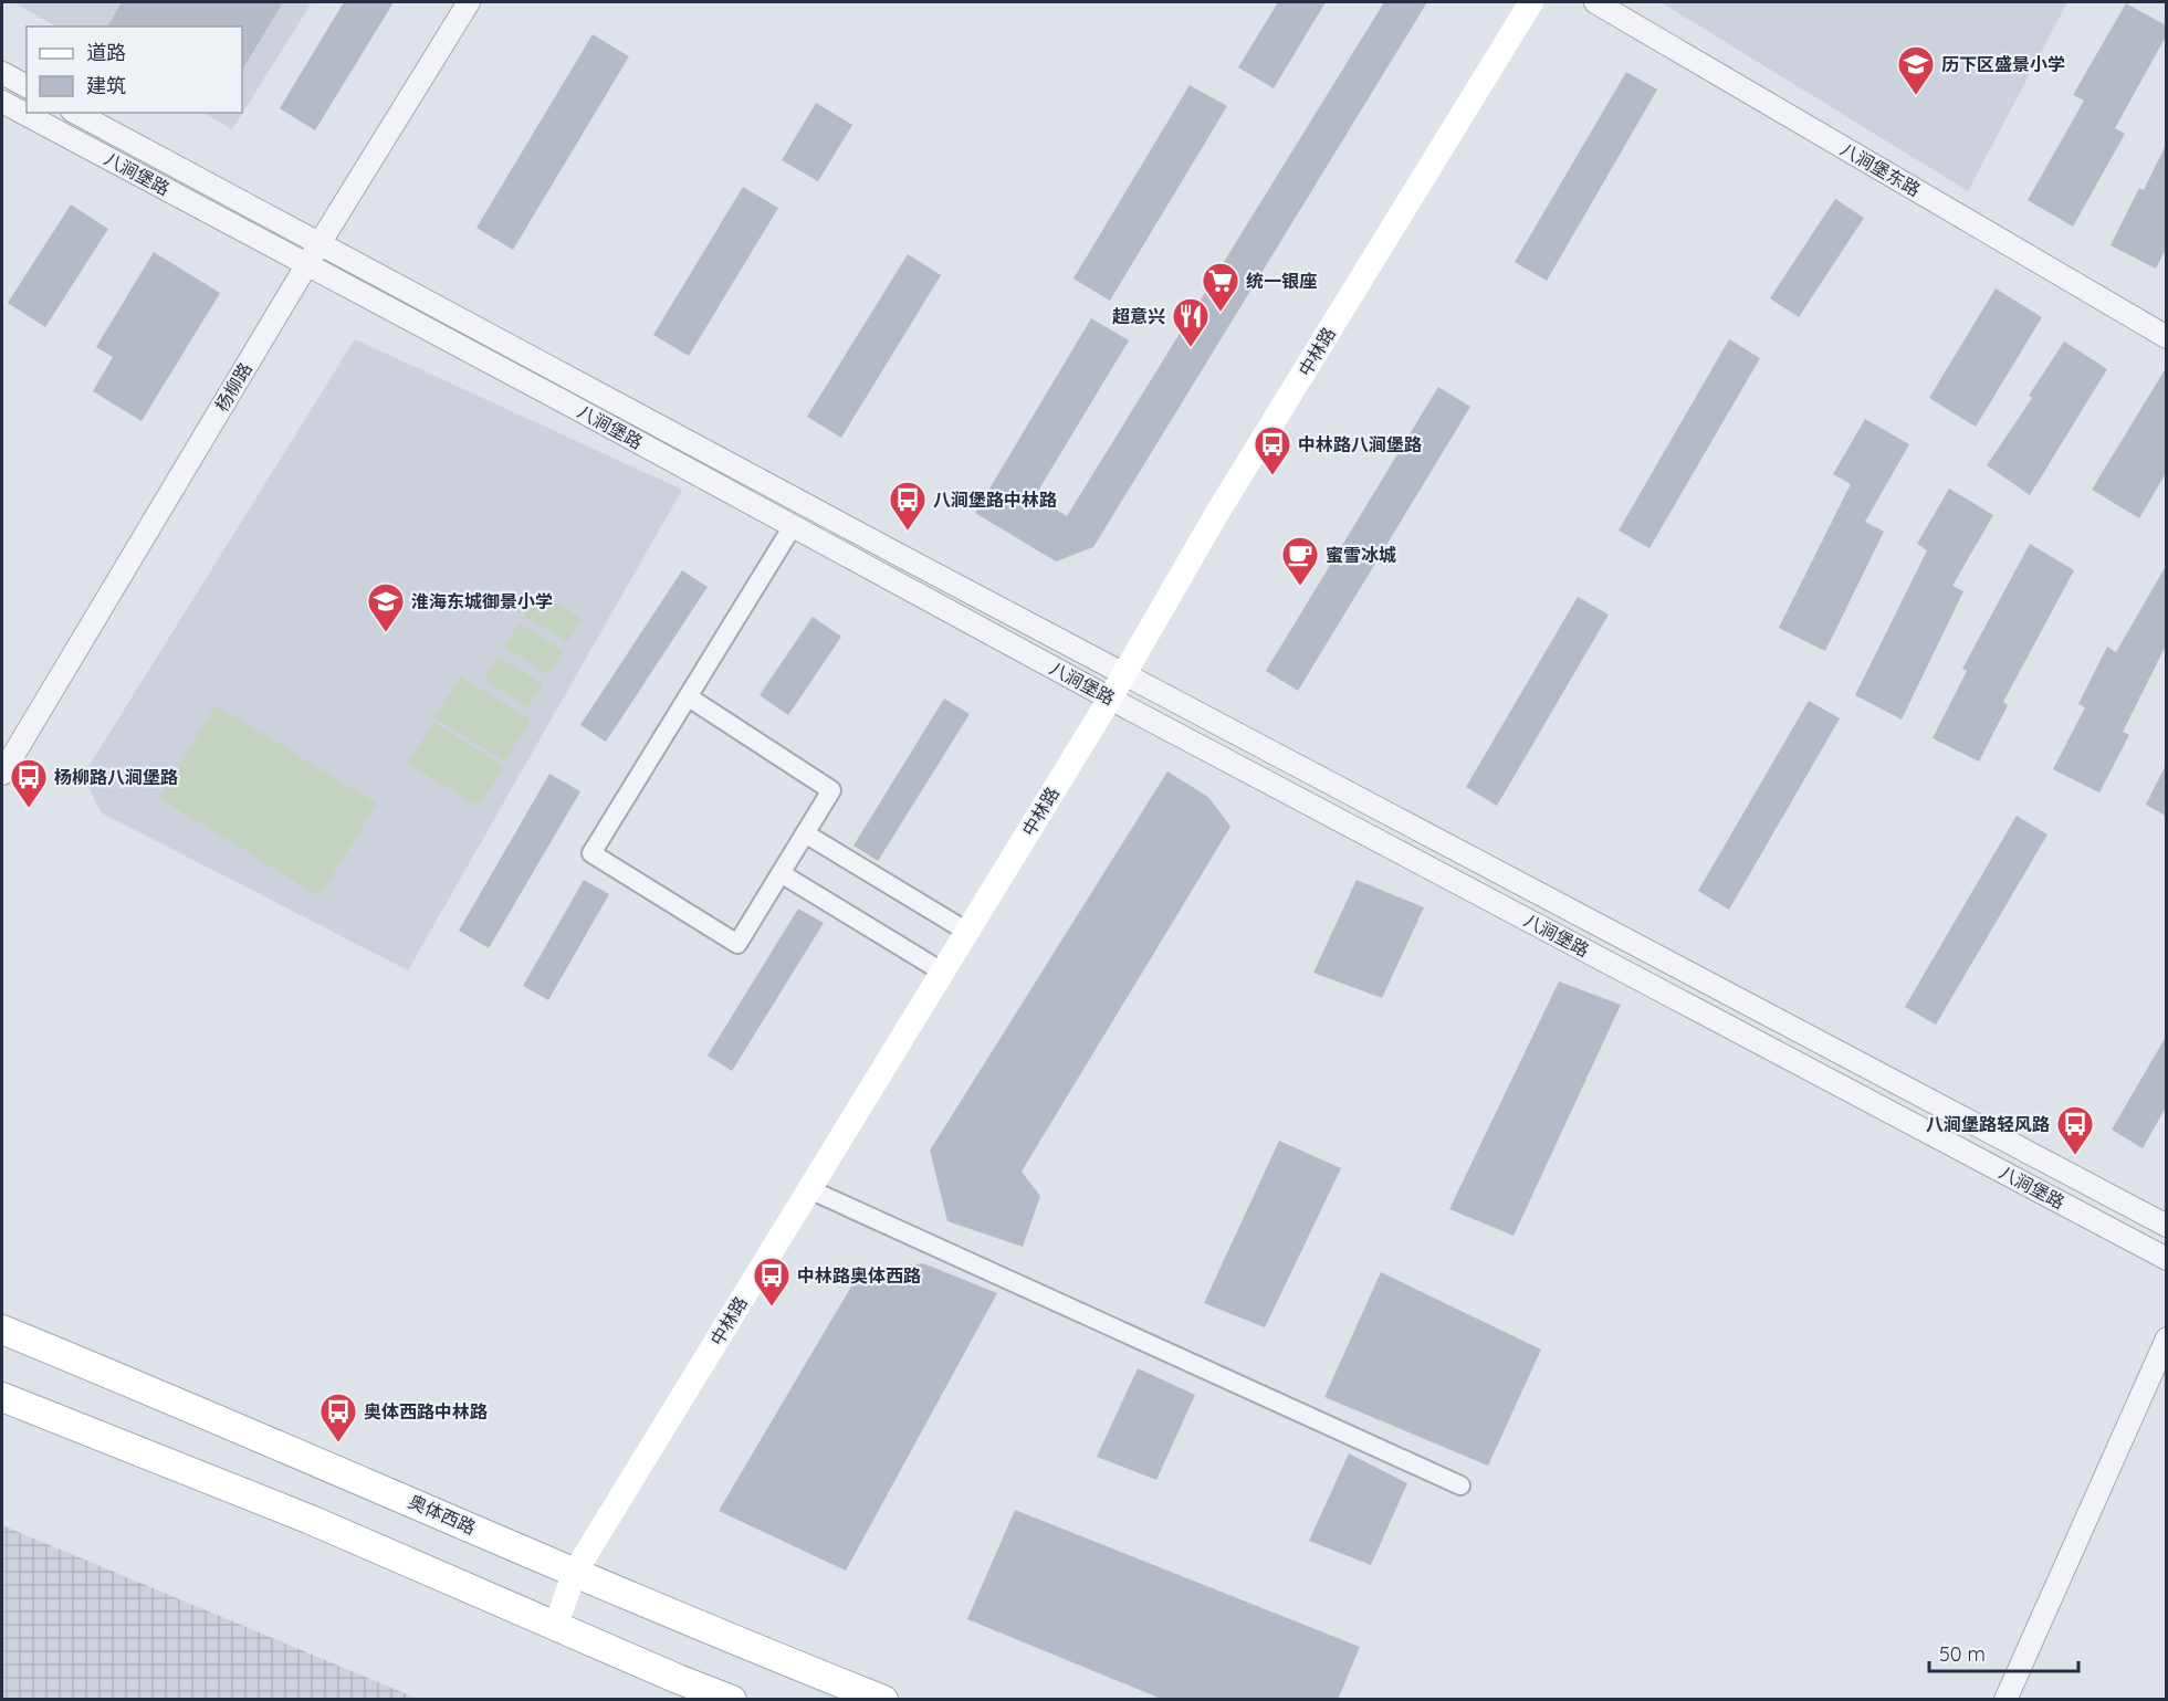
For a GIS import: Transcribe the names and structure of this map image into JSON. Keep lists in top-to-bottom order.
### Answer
{
  "streets": {
    "main road": ["中林路", "奥体西路"],
    "street": ["八涧堡东路", "八涧堡路", "杨柳路"]
  },
  "crossings": [
    ["八涧堡路", "中林路"],
    ["八涧堡路", "杨柳路"],
    ["中林路", "奥体西路"]
  ],
  "places": {
    "school or university": ["历下区盛景小学", "淮海东城御景小学"],
    "supermarket": ["统一银座"],
    "restaurant": ["超意兴"],
    "bus stop": [
      "中林路八涧堡路",
      "八涧堡路中林路",
      "杨柳路八涧堡路",
      "八涧堡路轻风路",
      "中林路奥体西路",
      "奥体西路中林路"
    ],
    "cafe": ["蜜雪冰城"]
  },
  "legend": ["道路", "建筑"],
  "scale_bar": "50 m"
}
